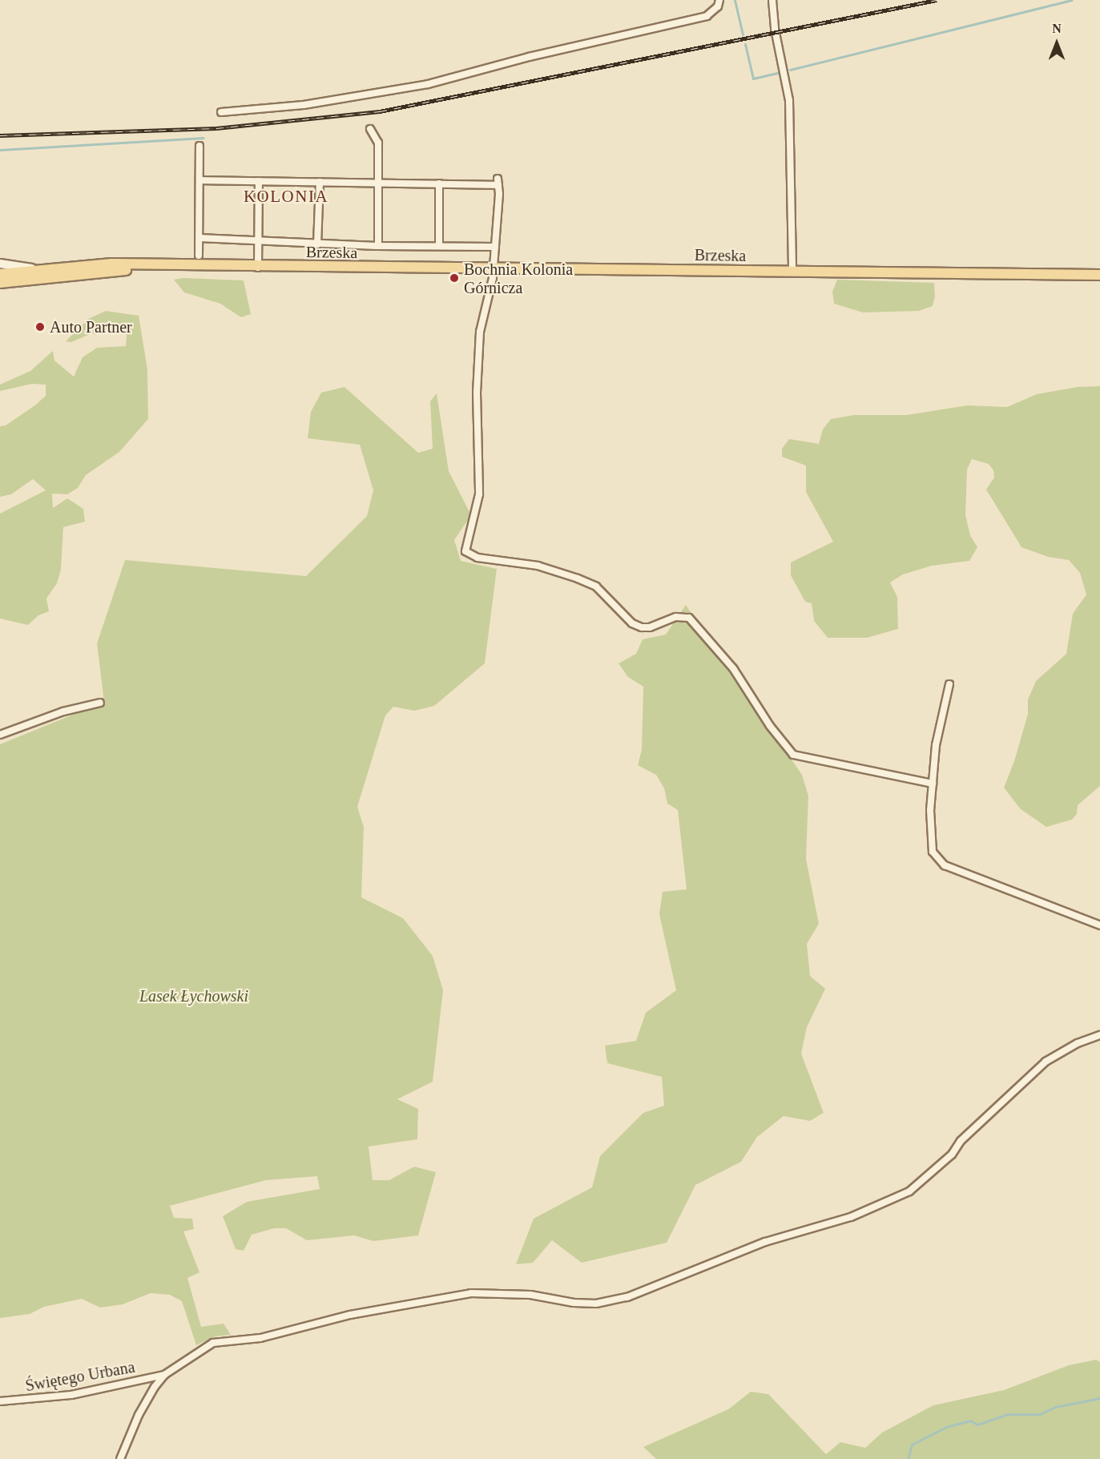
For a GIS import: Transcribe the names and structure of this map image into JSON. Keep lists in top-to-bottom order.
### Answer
{
  "streets": {
    "main road": ["Brzeska"],
    "street": ["Świętego Urbana"]
  },
  "districts": ["KOLONIA"],
  "parks": ["Lasek Łychowski"],
  "places": ["Bochnia Kolonia Górnicza", "Auto Partner"],
  "north": "top"
}
